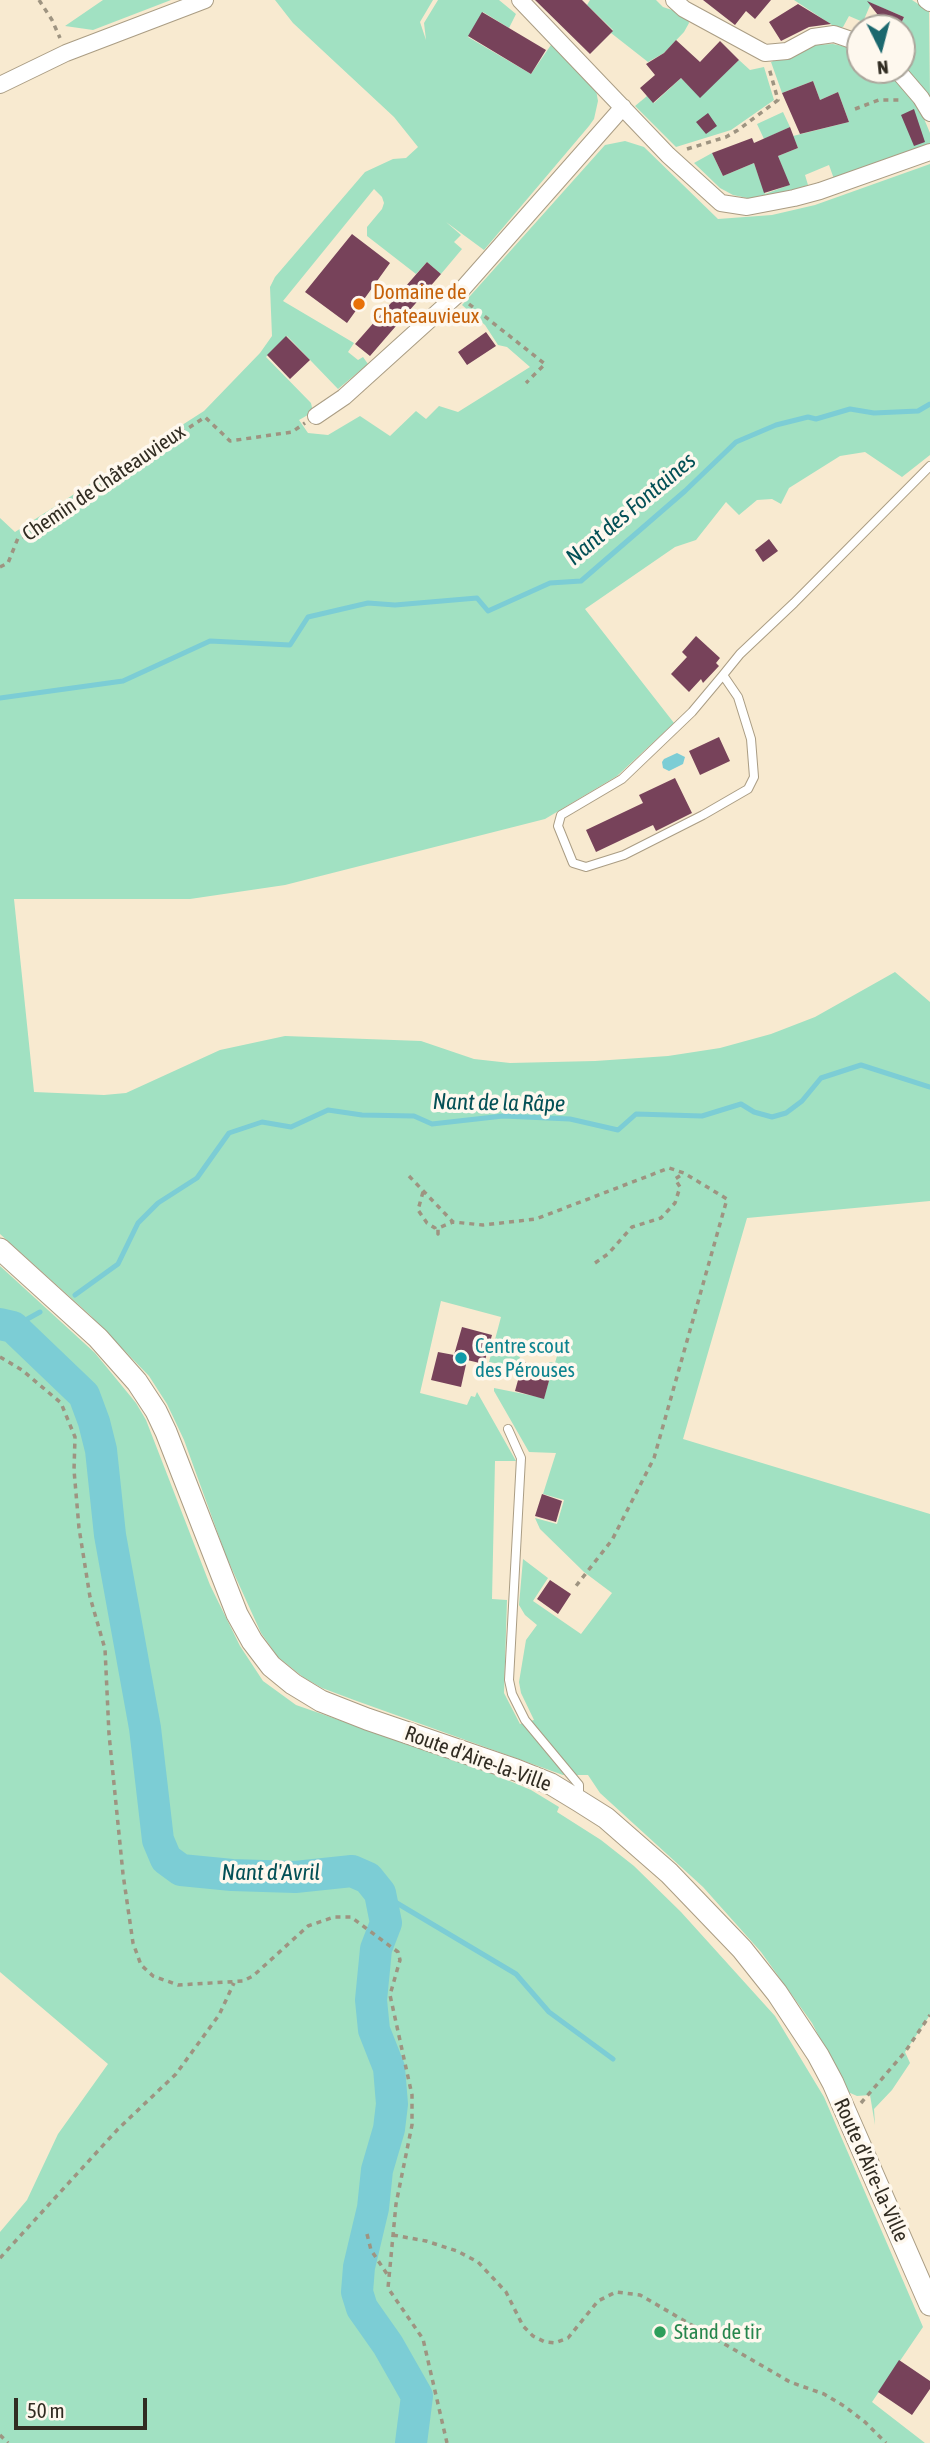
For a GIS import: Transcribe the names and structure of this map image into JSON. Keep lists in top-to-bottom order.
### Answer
{
  "streets": {
    "street": ["Route d'Aire-la-Ville"],
    "path": ["Chemin de Châteauvieux"]
  },
  "water": ["Nant des Fontaines", "Nant de la Râpe", "Nant d'Avril"],
  "places": ["Domaine de Chateauvieux", "Centre scout des Pérouses", "Stand de tir"],
  "scale_bar": "50 m",
  "north": "bottom"
}
